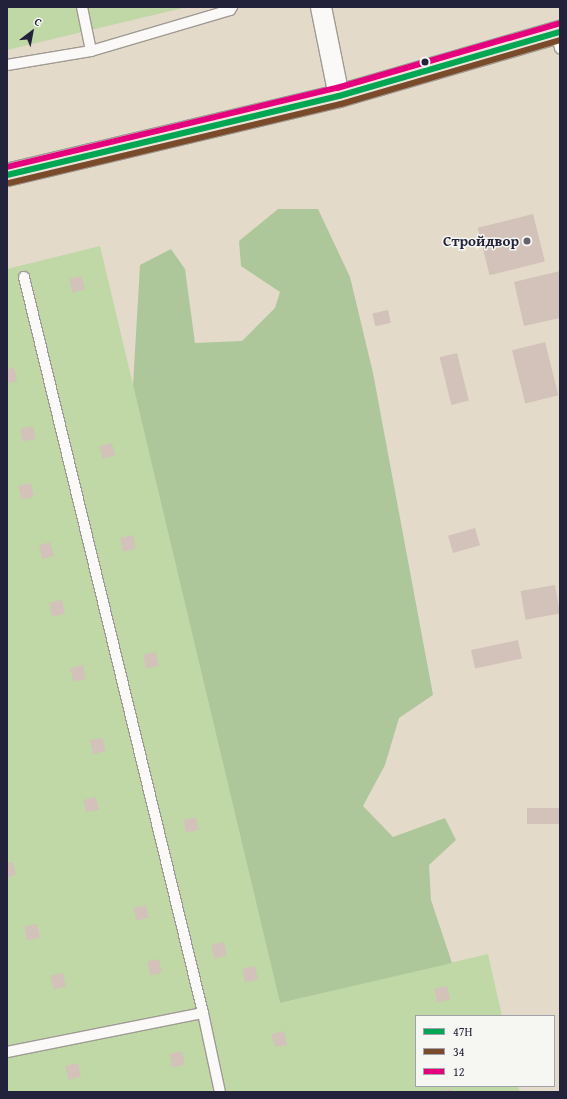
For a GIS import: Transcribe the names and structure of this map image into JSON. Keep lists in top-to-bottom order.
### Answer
{
  "places": ["Стройдвор"],
  "lines": ["transit line 12", "transit line 47Н", "transit line 34"],
  "legend": ["47Н", "34", "12"],
  "north": "top right"
}
